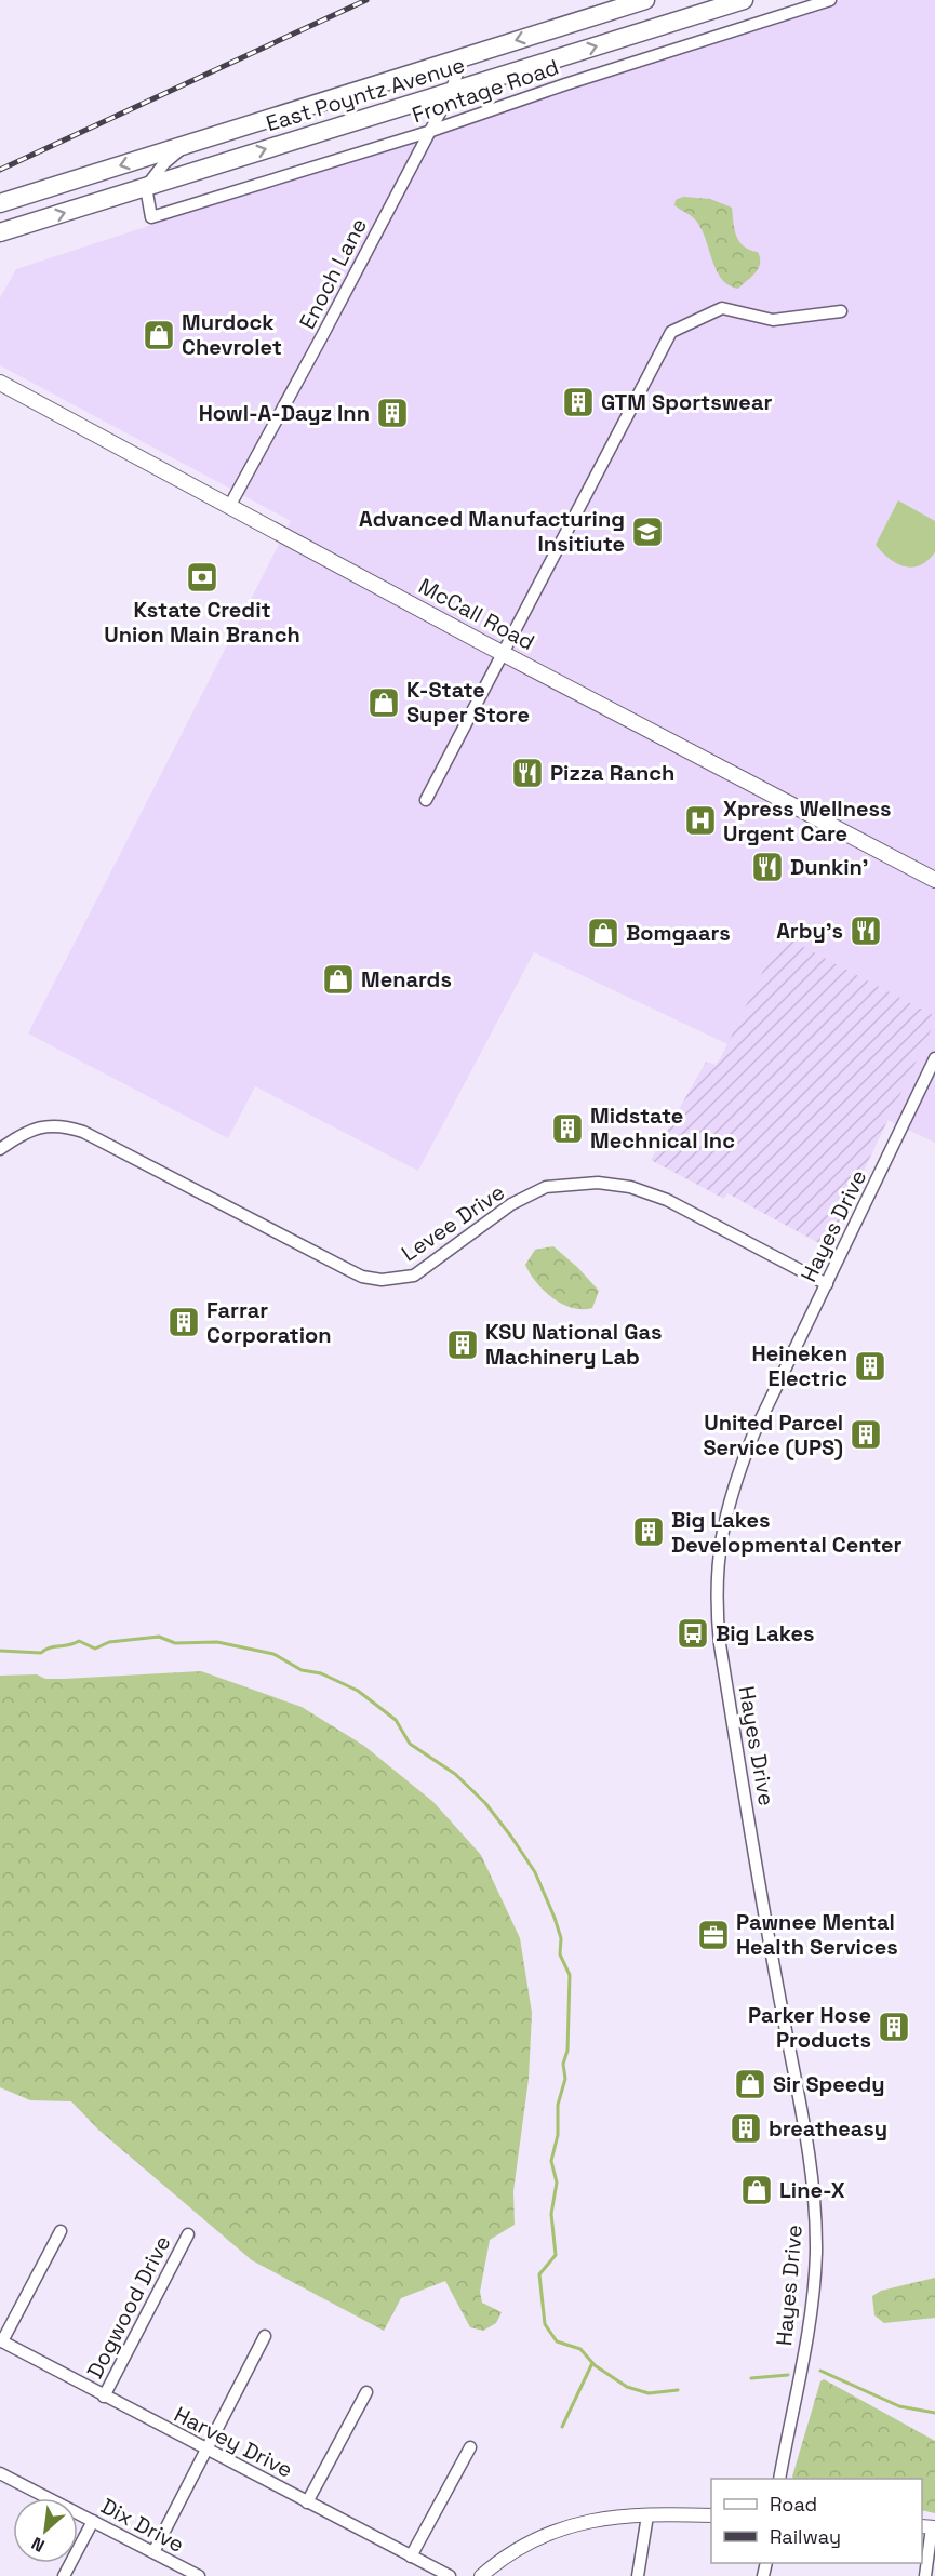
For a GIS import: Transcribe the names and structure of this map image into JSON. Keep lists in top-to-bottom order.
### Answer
{
  "streets": {
    "highway": ["East Poyntz Avenue"],
    "main road": ["McCall Road"],
    "street": [
      "Frontage Road",
      "Enoch Lane",
      "Levee Drive",
      "Hayes Drive",
      "Dogwood Drive",
      "Harvey Drive",
      "Dix Drive"
    ]
  },
  "crossings": [
    ["Frontage Road", "East Poyntz Avenue"],
    ["Frontage Road", "Enoch Lane"],
    ["East Poyntz Avenue", "Enoch Lane"],
    ["Enoch Lane", "McCall Road"],
    ["Levee Drive", "Hayes Drive"],
    ["Dogwood Drive", "Harvey Drive"]
  ],
  "places": {
    "shop": [
      "Murdock Chevrolet",
      "K-State Super Store",
      "Bomgaars",
      "Menards",
      "Sir Speedy",
      "Line-X"
    ],
    "building": [
      "GTM Sportswear",
      "Howl-A-Dayz Inn",
      "Midstate Mechnical Inc",
      "Farrar Corporation",
      "KSU National Gas Machinery Lab",
      "Heineken Electric",
      "United Parcel Service (UPS)",
      "Big Lakes Developmental Center",
      "Parker Hose Products",
      "breatheasy"
    ],
    "school or university": ["Advanced Manufacturing Insitiute"],
    "bank": ["Kstate Credit Union Main Branch"],
    "restaurant": ["Pizza Ranch", "Dunkin'", "Arby's"],
    "hospital": ["Xpress Wellness Urgent Care"],
    "bus stop": ["Big Lakes"],
    "office": ["Pawnee Mental Health Services"]
  },
  "legend": ["Road", "Railway"],
  "north": "bottom left"
}
